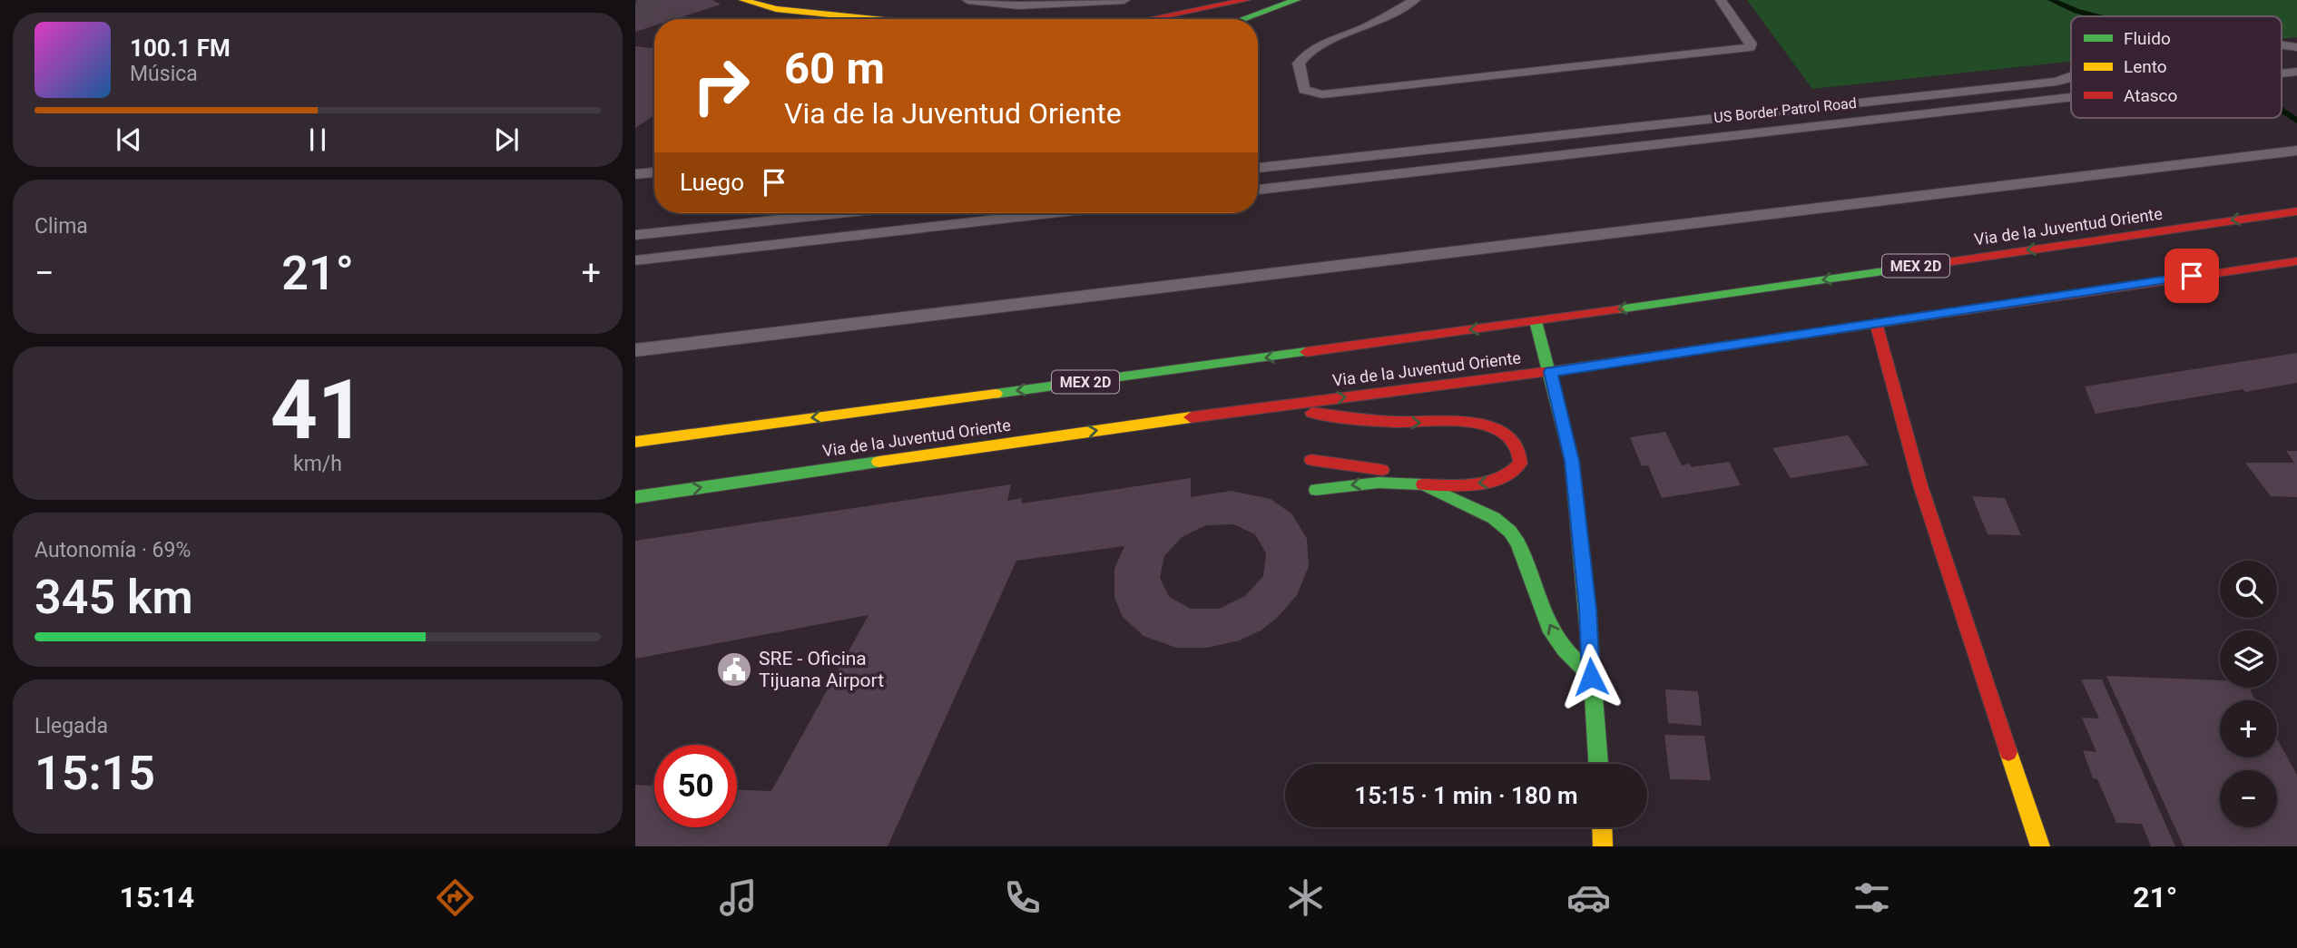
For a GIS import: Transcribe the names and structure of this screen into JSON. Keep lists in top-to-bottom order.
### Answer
{
  "streets": {
    "main road": ["Via de la Juventud Oriente", "MEX 2D"],
    "lane": ["US Border Patrol Road"]
  },
  "places": {
    "public building": ["SRE - Oficina Tijuana Airport"]
  },
  "legend": ["Fluido", "Lento", "Atasco"],
  "page": {
    "turn": ["60 m", "Via de la Juventud Oriente"],
    "song": ["100.1 FM", "Música"],
    "then": "Luego",
    "tile": [
      "Clima",
      ["41", "km/h"],
      ["Autonomía · 69%", "345 km"],
      ["Llegada", "15:15"]
    ],
    "heat": ["−", "21°", "+"],
    "map_buttons": ["+", "−"],
    "limit": "50",
    "trip": "15:15 · 1 min · 180 m",
    "tabs": ["15:14", "21°"]
  }
}
